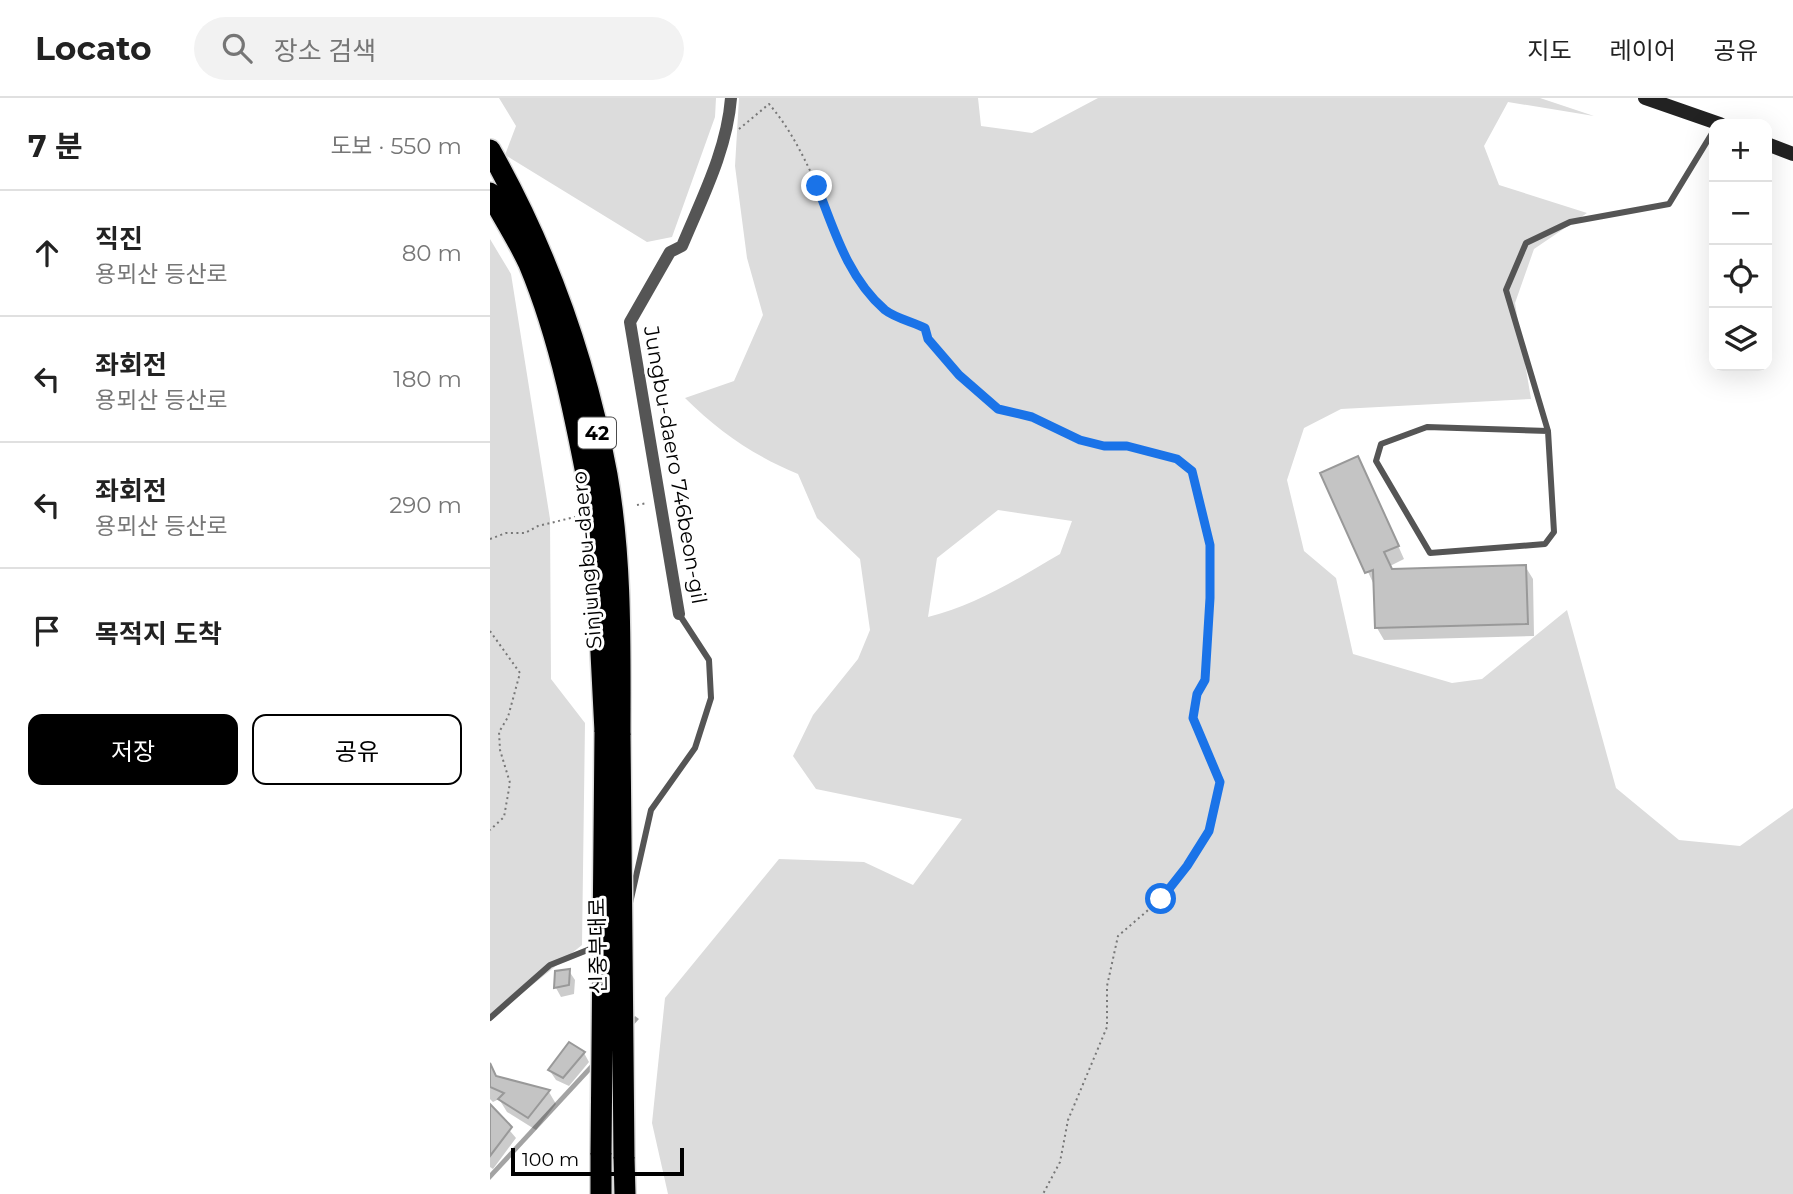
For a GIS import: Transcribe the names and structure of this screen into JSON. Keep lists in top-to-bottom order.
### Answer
{
  "streets": {
    "highway": ["42", "Sinjungbu-daero", "신중부대로"],
    "street": ["Jungbu-daero 746beon-gil"]
  },
  "crossings": [
    ["Sinjungbu-daero", "신중부대로"]
  ],
  "scale_bar": "100 m",
  "page": {
    "header": "Locato",
    "search": "장소 검색",
    "nav": ["지도", "레이어", "공유"],
    "heading": ["7 분", "도보 · 550 m"],
    "map_buttons": ["+", "−"],
    "list": [
      ["직진", "용뫼산 등산로", "80 m"],
      ["좌회전", "용뫼산 등산로", "180 m"],
      ["좌회전", "용뫼산 등산로", "290 m"],
      "목적지 도착"
    ],
    "buttons": ["저장", "공유"],
    "scale": "100 m"
  }
}
